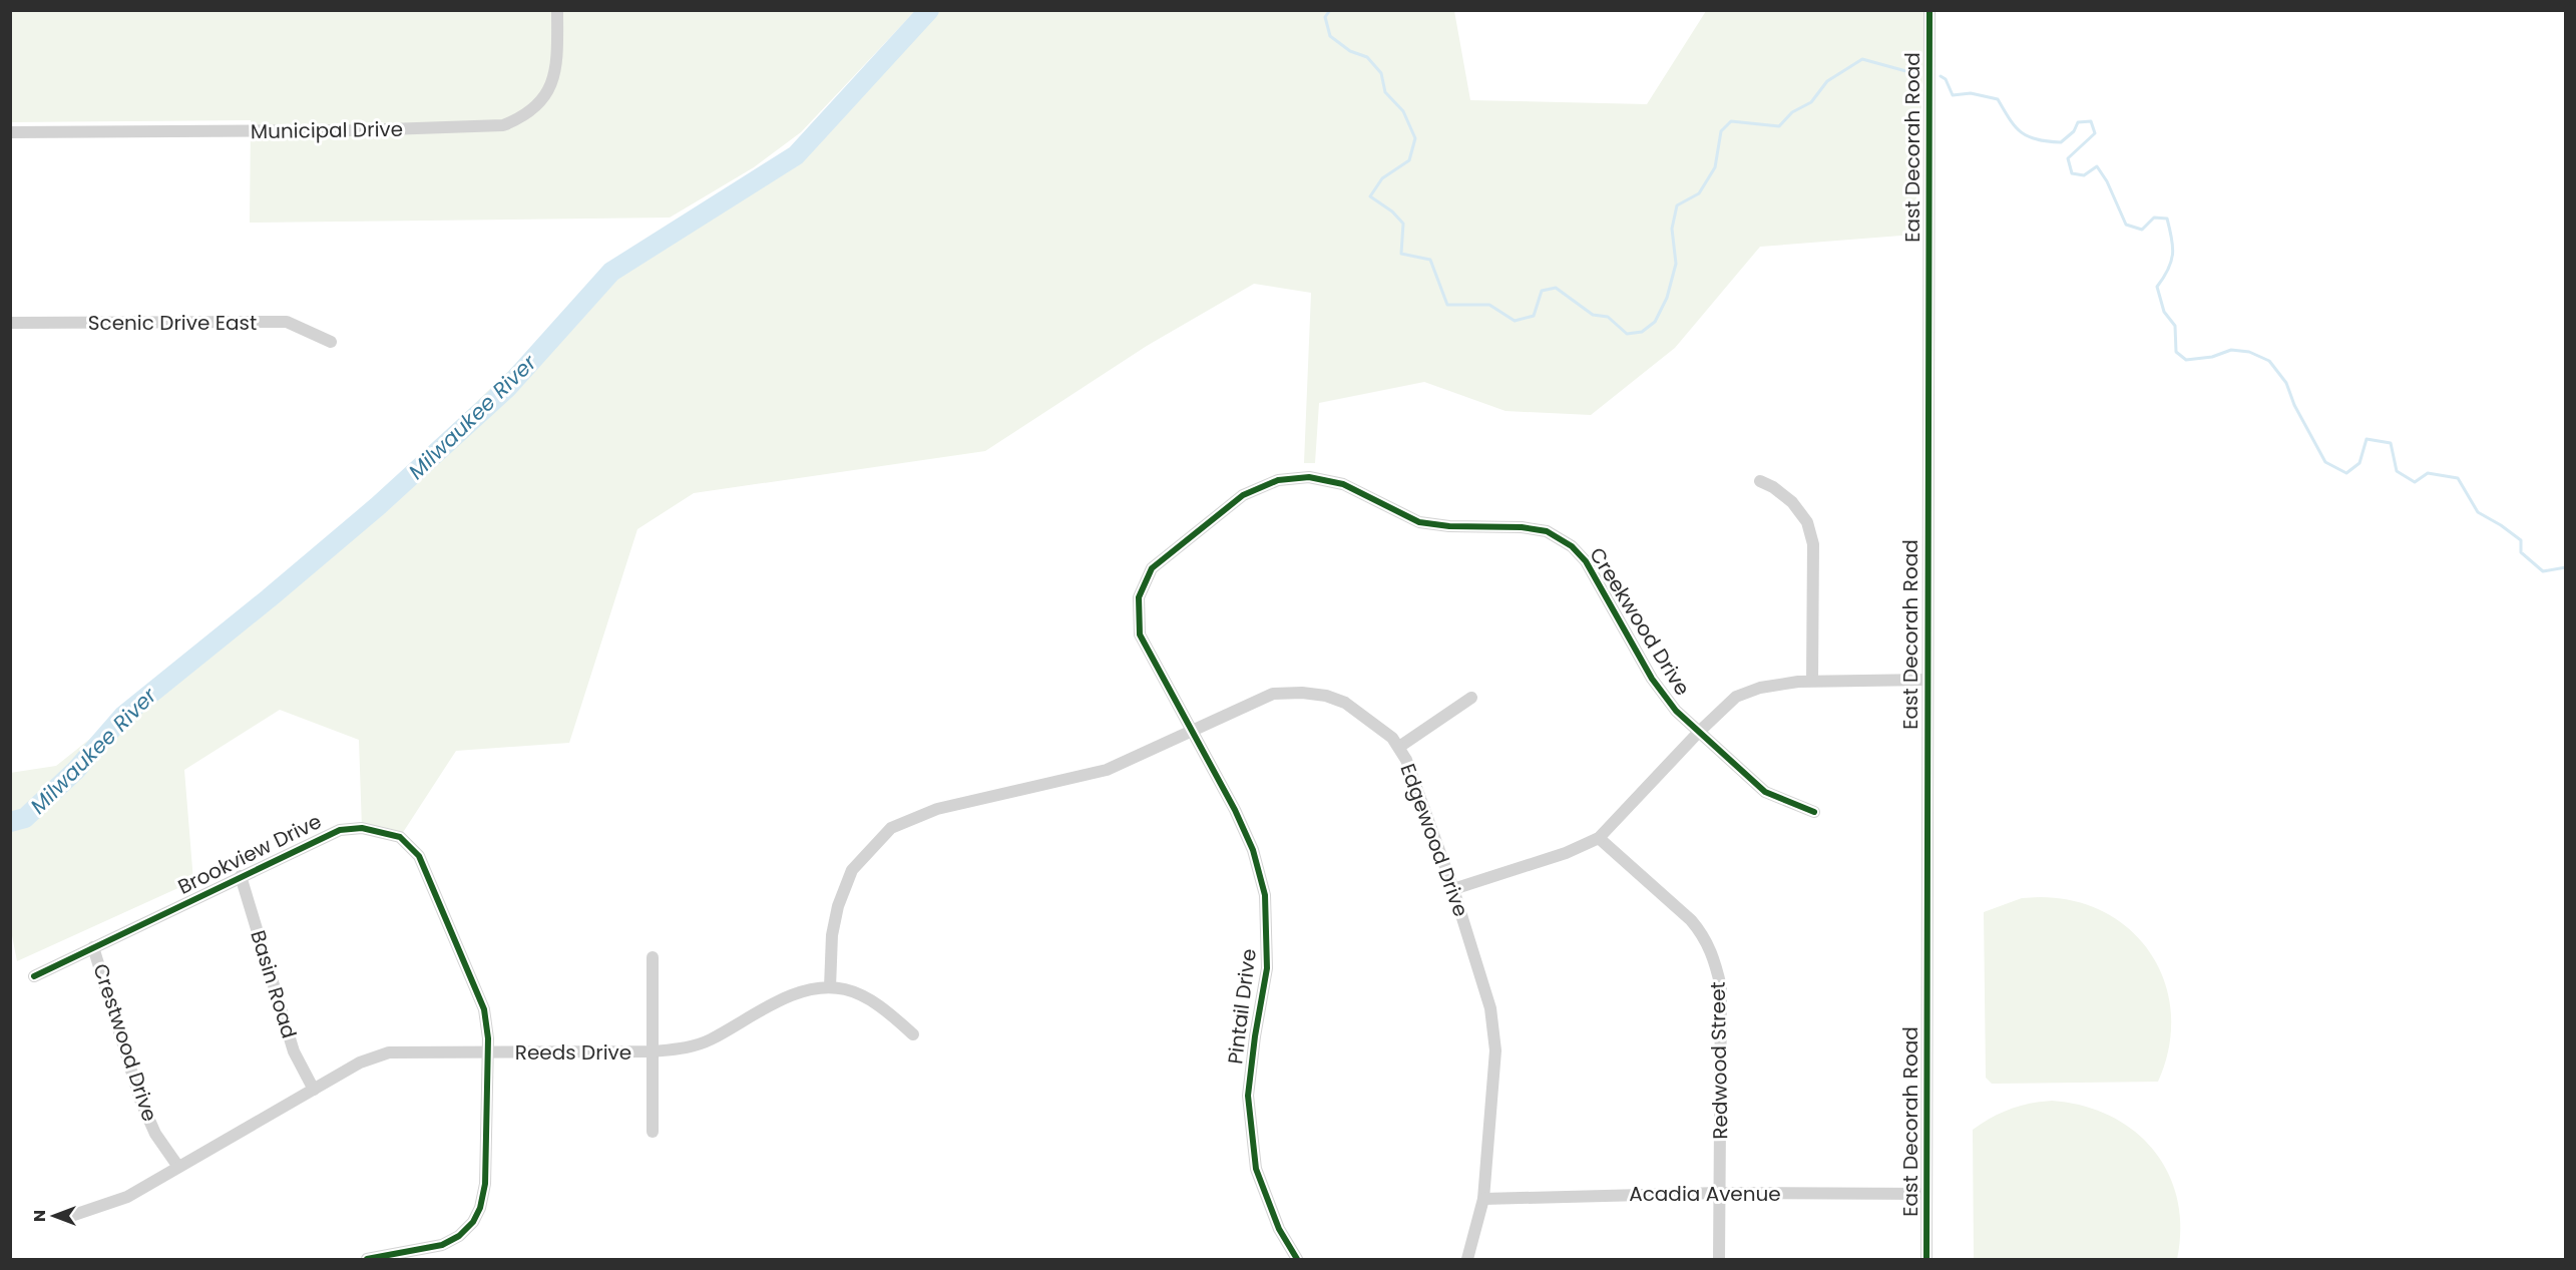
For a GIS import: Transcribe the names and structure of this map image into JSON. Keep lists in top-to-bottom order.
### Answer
{
  "streets": {
    "street": [
      "Municipal Drive",
      "East Decorah Road",
      "Scenic Drive East",
      "Creekwood Drive",
      "Edgewood Drive",
      "Brookview Drive",
      "Basin Road",
      "Pintail Drive",
      "Crestwood Drive",
      "Reeds Drive",
      "Redwood Street",
      "Acadia Avenue"
    ]
  },
  "crossings": [
    ["East Decorah Road", "Acadia Avenue"],
    ["Creekwood Drive", "Pintail Drive"],
    ["Edgewood Drive", "Pintail Drive"],
    ["Edgewood Drive", "Reeds Drive"],
    ["Edgewood Drive", "Acadia Avenue"],
    ["Brookview Drive", "Basin Road"],
    ["Brookview Drive", "Crestwood Drive"],
    ["Brookview Drive", "Reeds Drive"],
    ["Basin Road", "Reeds Drive"],
    ["Crestwood Drive", "Reeds Drive"],
    ["Redwood Street", "Acadia Avenue"]
  ],
  "water": ["Milwaukee River"],
  "north": "left"
}
